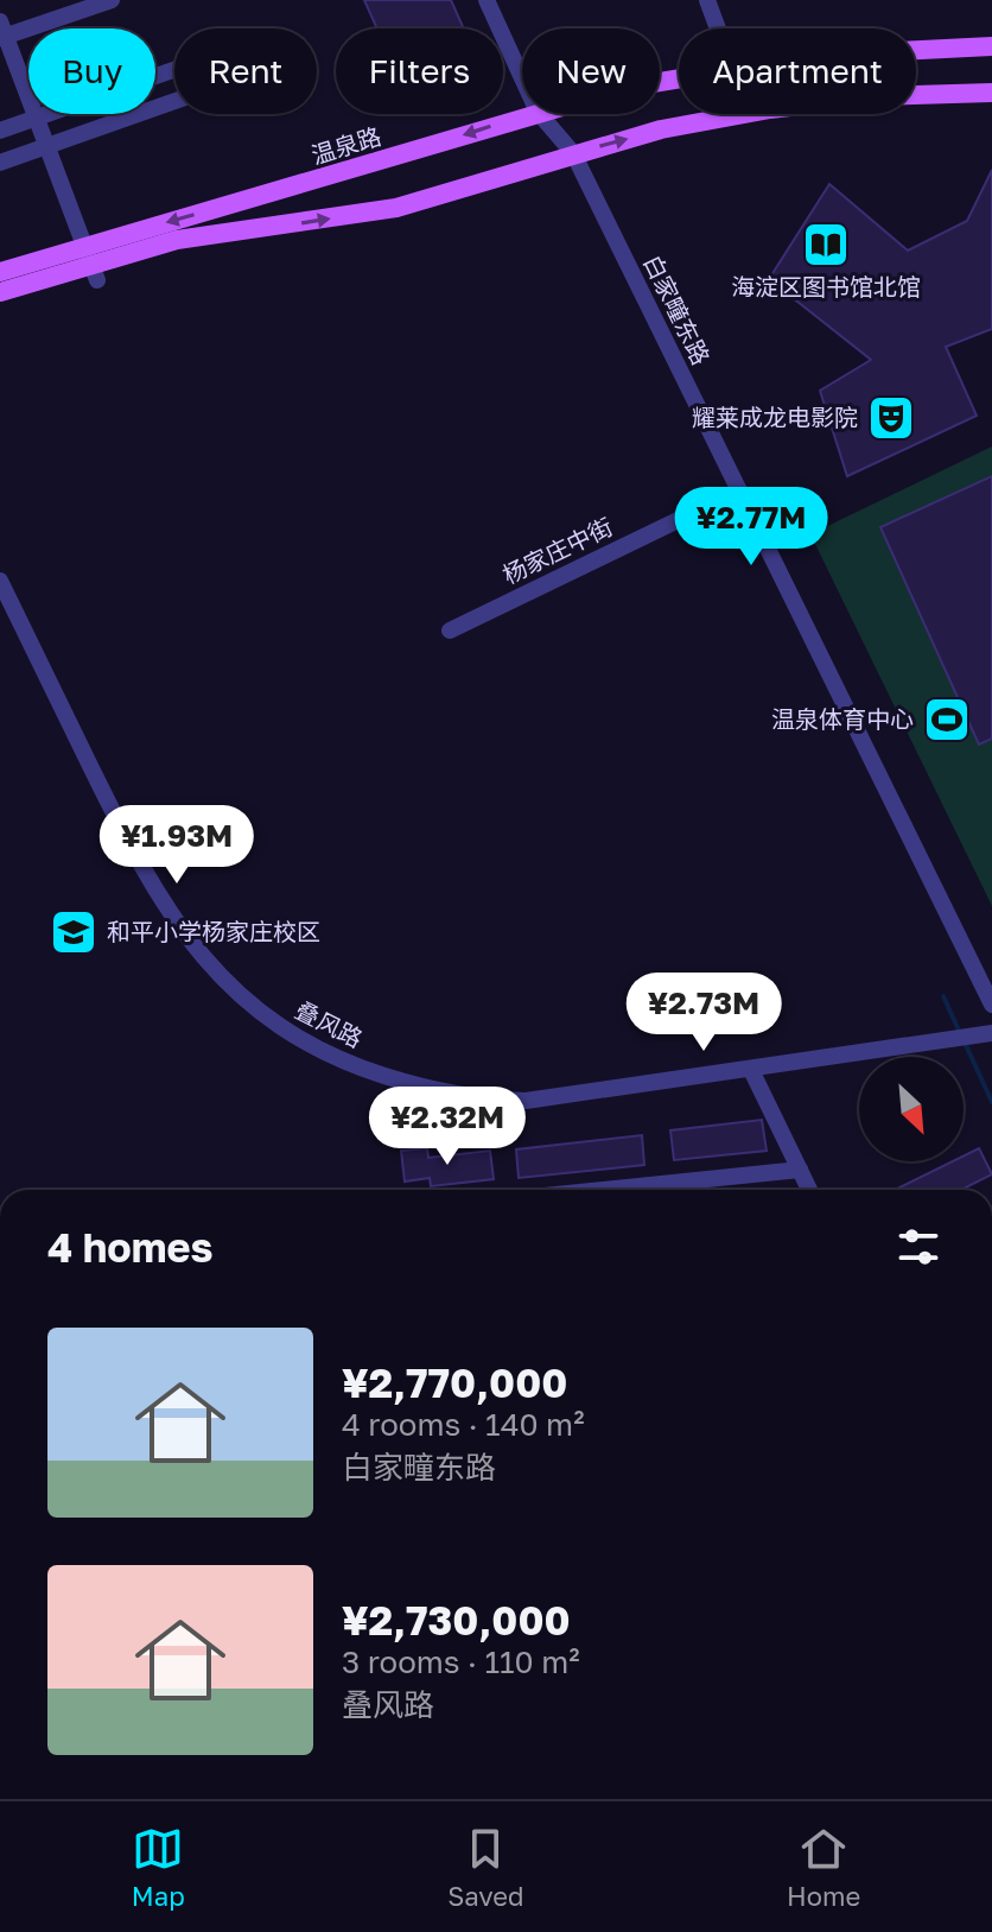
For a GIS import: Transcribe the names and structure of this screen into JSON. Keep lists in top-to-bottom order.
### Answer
{
  "streets": {
    "main road": ["温泉路"],
    "street": ["白家疃东路", "杨家庄中街", "叠风路"]
  },
  "crossings": [
    ["温泉路", "白家疃东路"],
    ["白家疃东路", "杨家庄中街"]
  ],
  "places": {
    "library": ["海淀区图书馆北馆"],
    "theatre": ["耀莱成龙电影院"],
    "sports": ["温泉体育中心"],
    "school or university": ["和平小学杨家庄校区"]
  },
  "north": "bottom right",
  "page": {
    "chip": [
      "Buy",
      "Rent",
      "Filters",
      "New",
      "Apartment"
    ],
    "price": [
      "¥2.77M",
      "¥1.93M",
      "¥2.73M",
      "¥2.32M"
    ],
    "heading": "4 homes",
    "list": [
      {
        "name": "¥2,770,000",
        "note": "4 rooms · 140 m² · 白家疃东路"
      },
      {
        "name": "¥2,730,000",
        "note": "3 rooms · 110 m² · 叠风路"
      }
    ],
    "tabs": ["Map", "Saved", "Home"]
  }
}
